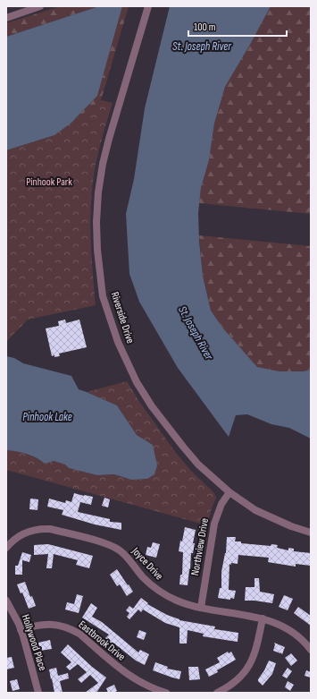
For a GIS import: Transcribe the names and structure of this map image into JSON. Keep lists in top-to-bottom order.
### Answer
{
  "streets": {
    "street": [
      "Riverside Drive",
      "Northview Drive",
      "Joyce Drive",
      "Eastbrook Drive",
      "Hollywood Place"
    ]
  },
  "crossings": [
    ["Riverside Drive", "Northview Drive"],
    ["Northview Drive", "Joyce Drive"],
    ["Eastbrook Drive", "Hollywood Place"]
  ],
  "water": ["St. Joseph River", "Pinhook Lake"],
  "parks": ["Pinhook Park"],
  "scale_bar": "100 m"
}
